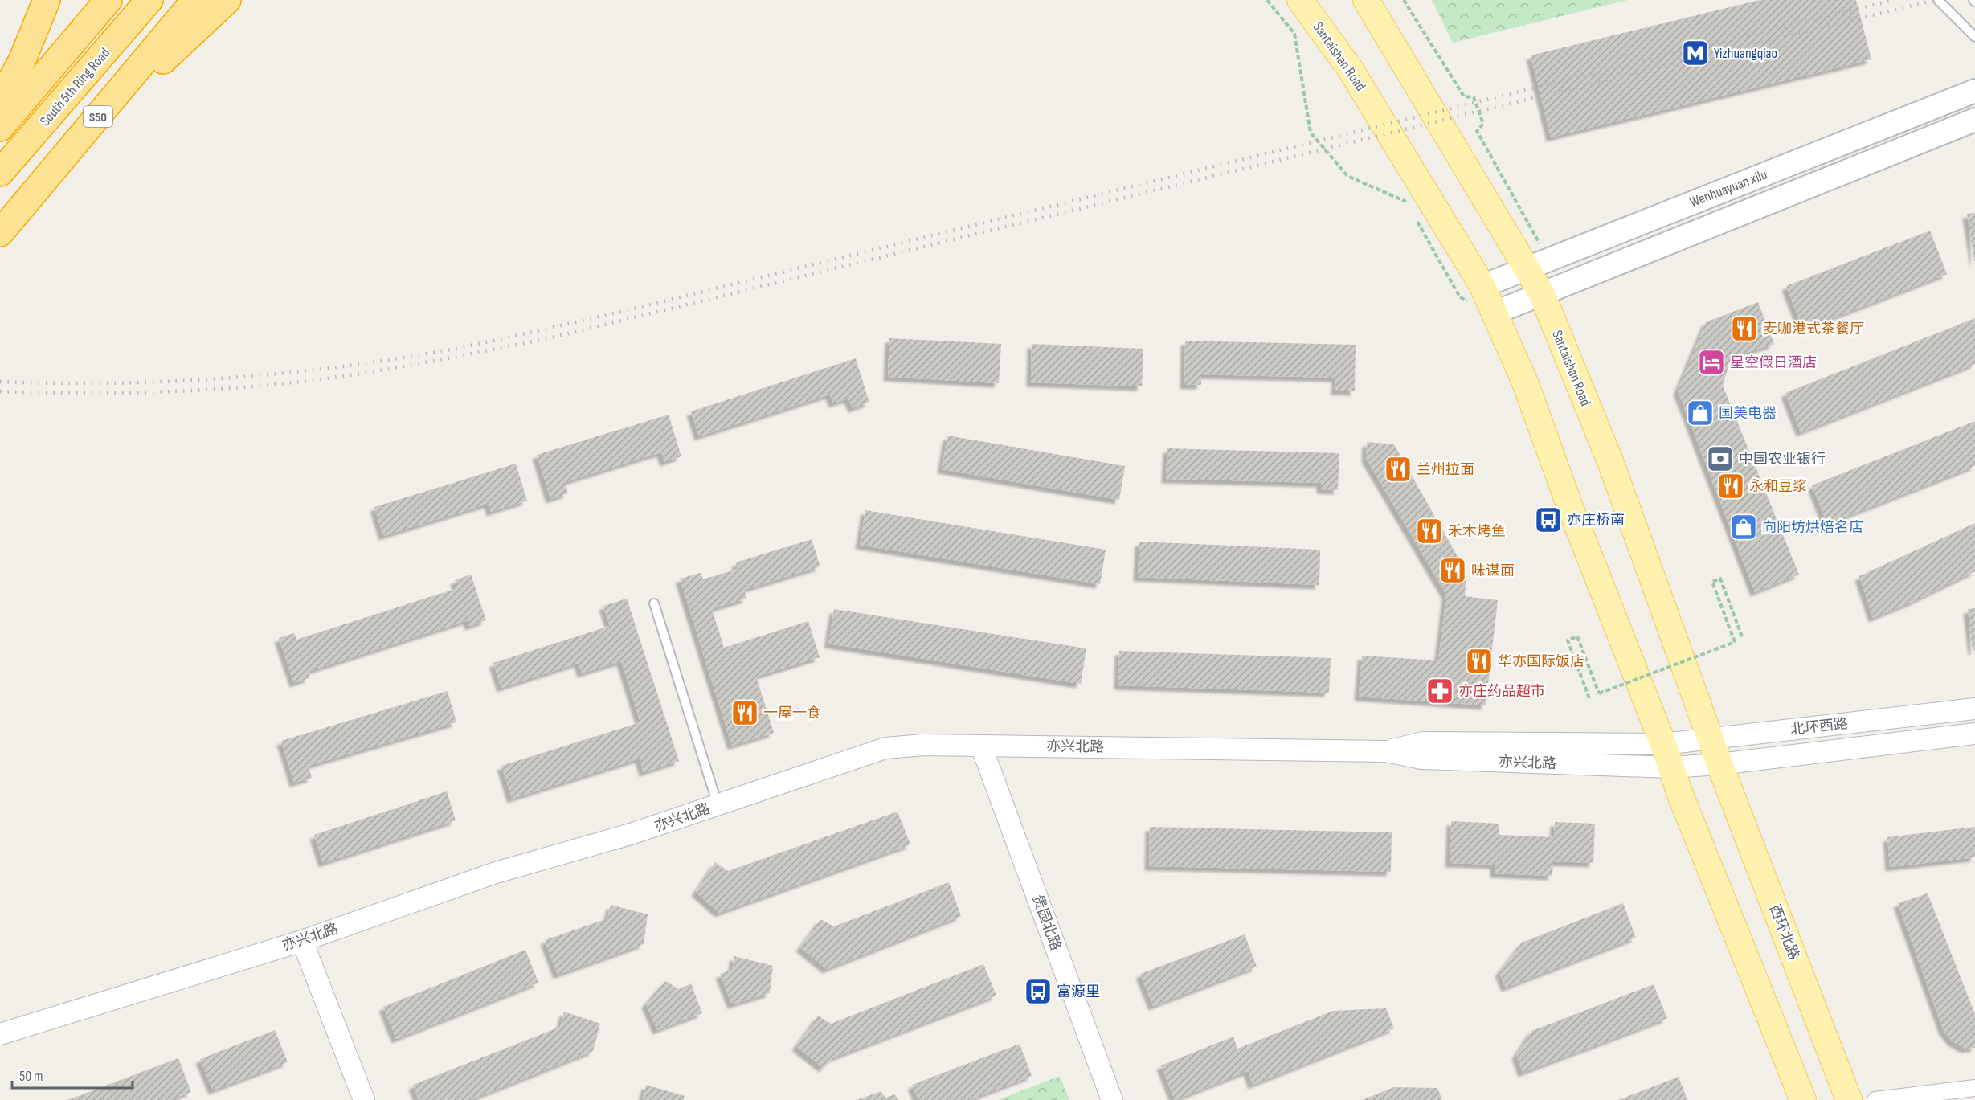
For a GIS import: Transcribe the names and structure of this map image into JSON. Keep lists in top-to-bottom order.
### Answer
{
  "streets": {
    "highway": ["South 5th Ring Road", "S50"],
    "main road": ["Santaishan Road", "Wenhuayuan xilu", "西环北路"],
    "street": ["北环西路", "亦兴北路", "贵园北路"]
  },
  "crossings": [
    ["Santaishan Road", "Wenhuayuan xilu"],
    ["Santaishan Road", "北环西路"],
    ["Santaishan Road", "亦兴北路"],
    ["Santaishan Road", "西环北路"],
    ["北环西路", "亦兴北路"],
    ["北环西路", "西环北路"],
    ["亦兴北路", "贵园北路"]
  ],
  "places": {
    "metro station": ["Yizhuangqiao"],
    "restaurant": [
      "麦咖港式茶餐厅",
      "兰州拉面",
      "永和豆浆",
      "禾木烤鱼",
      "味谋面",
      "华亦国际饭店",
      "一屋一食"
    ],
    "hotel": ["星空假日酒店"],
    "shop": ["国美电器", "向阳坊烘焙名店"],
    "bank": ["中国农业银行"],
    "bus stop": ["亦庄桥南", "富源里"],
    "pharmacy": ["亦庄药品超市"]
  },
  "scale_bar": "50 m"
}
